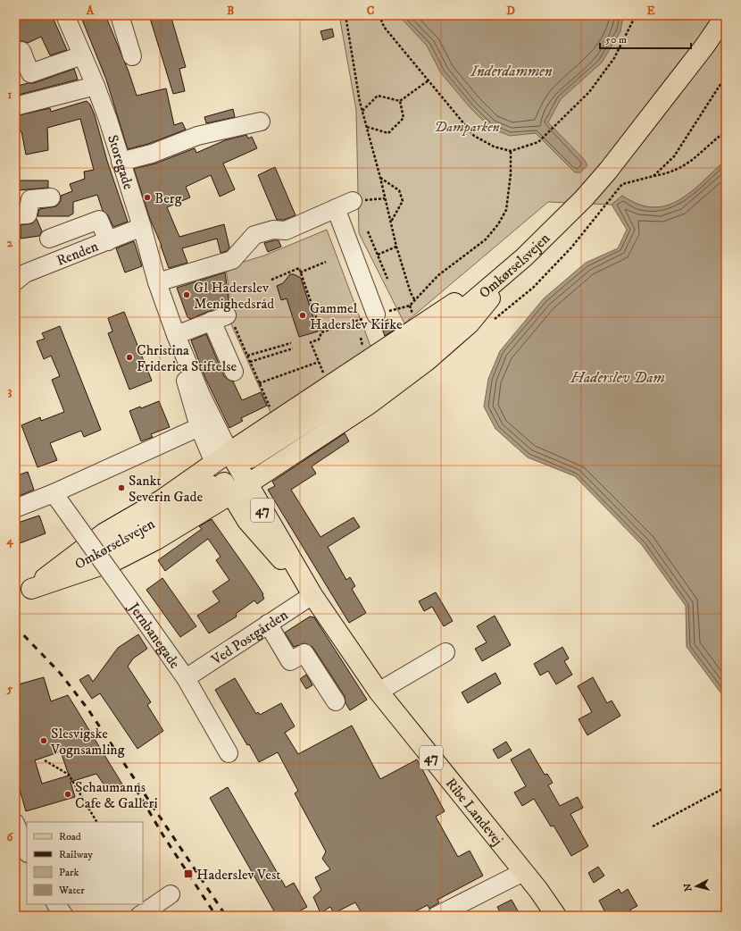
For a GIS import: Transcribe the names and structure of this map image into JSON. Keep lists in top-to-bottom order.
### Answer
{
  "streets": {
    "main road": ["Omkørselsvejen", "47", "Ribe Landevej"],
    "street": [
      "Storegade",
      "Renden",
      "Jernbanegade",
      "Ved Postgården"
    ]
  },
  "crossings": [
    ["Storegade", "Renden"],
    ["Storegade", "Ribe Landevej"],
    ["Jernbanegade", "Ved Postgården"],
    ["Ved Postgården", "Ribe Landevej"]
  ],
  "water": ["Inderdammen", "Haderslev Dam"],
  "parks": ["Damparken"],
  "places": {
    "other": [
      "Berg",
      "Gl Haderslev Menighedsråd",
      "Gammel Haderslev Kirke",
      "Christina Friderica Stiftelse",
      "Sankt Severin Gade",
      "Slesvigske Vognsamling",
      "Schaumanns Cafe & Galleri"
    ],
    "transit": ["Haderslev Vest"]
  },
  "legend": [
    "Road",
    "Railway",
    "Park",
    "Water"
  ],
  "scale_bar": "50 m",
  "north": "left",
  "grid": {
    "columns": [
      "A",
      "B",
      "C",
      "D",
      "E"
    ],
    "rows": [
      "1",
      "2",
      "3",
      "4",
      "5",
      "6"
    ]
  }
}
